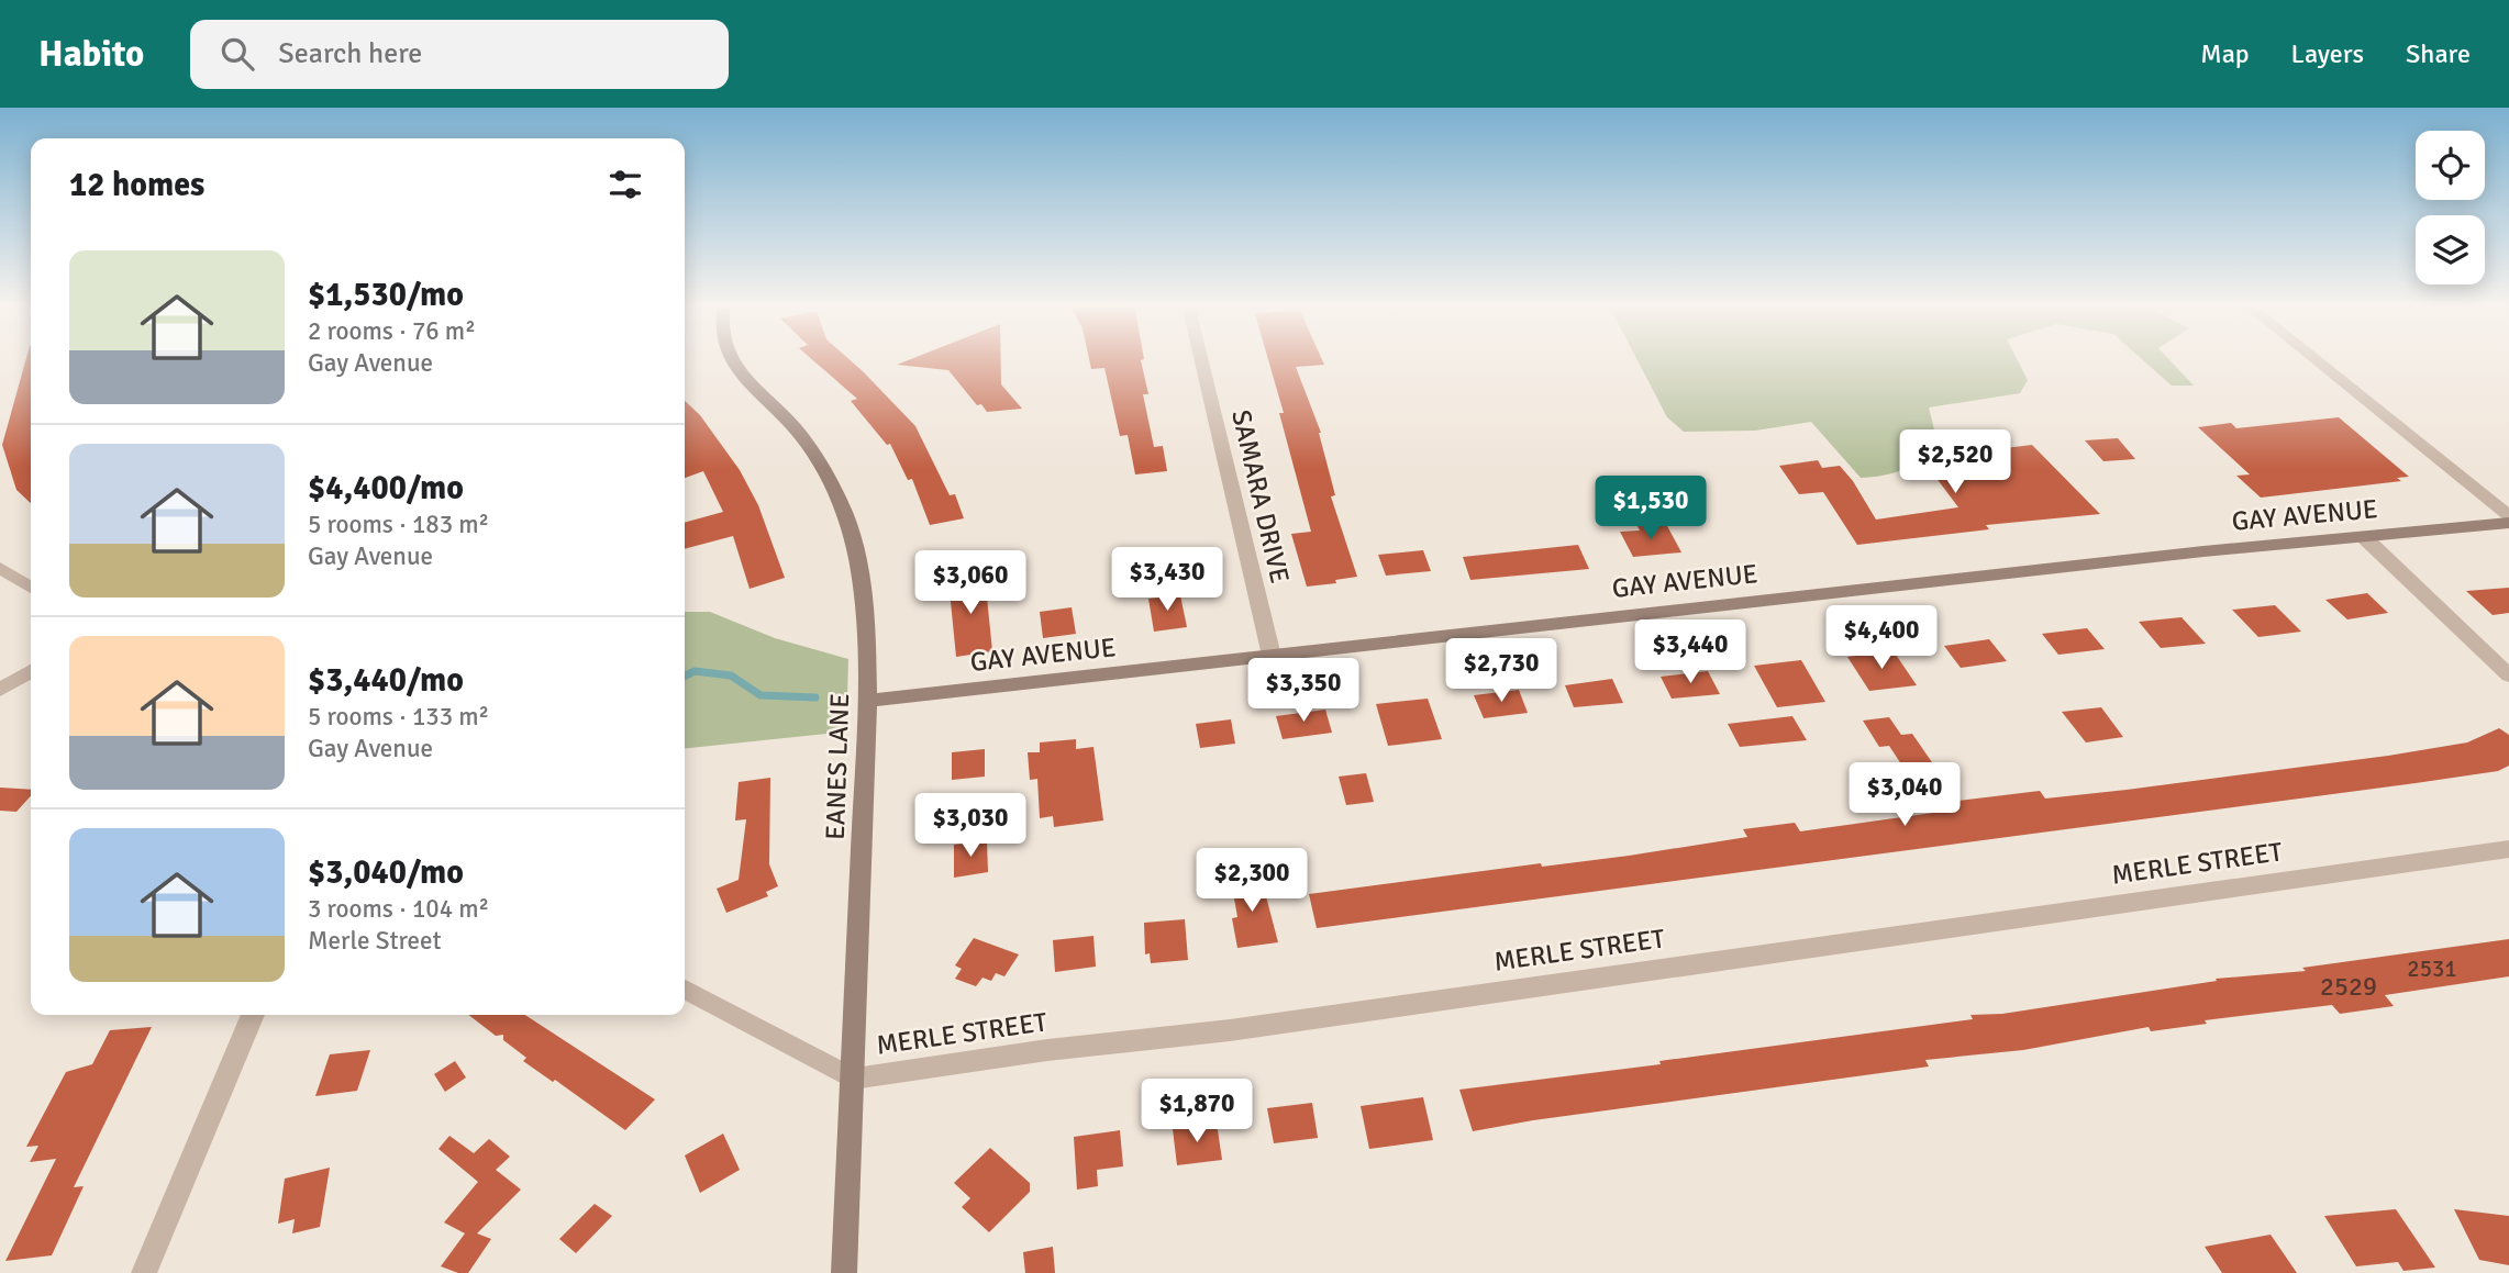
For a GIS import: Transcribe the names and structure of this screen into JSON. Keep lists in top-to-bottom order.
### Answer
{
  "streets": {
    "street": [
      "SAMARA DRIVE",
      "GAY AVENUE",
      "EANES LANE",
      "MERLE STREET"
    ]
  },
  "crossings": [
    ["SAMARA DRIVE", "GAY AVENUE"],
    ["GAY AVENUE", "EANES LANE"],
    ["EANES LANE", "MERLE STREET"]
  ],
  "house_numbers": ["2531", "2529"],
  "page": {
    "header": "Habito",
    "search": "Search here",
    "nav": ["Map", "Layers", "Share"],
    "heading": "12 homes",
    "list": [
      {
        "name": "$1,530/mo",
        "note": "2 rooms · 76 m² · Gay Avenue"
      },
      {
        "name": "$4,400/mo",
        "note": "5 rooms · 183 m² · Gay Avenue"
      },
      {
        "name": "$3,440/mo",
        "note": "5 rooms · 133 m² · Gay Avenue"
      },
      {
        "name": "$3,040/mo",
        "note": "3 rooms · 104 m² · Merle Street"
      }
    ],
    "price": [
      "$2,520",
      "$1,530",
      "$3,430",
      "$3,060",
      "$4,400",
      "$3,440",
      "$2,730",
      "$3,350",
      "$3,040",
      "$3,030",
      "$2,300",
      "$1,870"
    ]
  }
}
